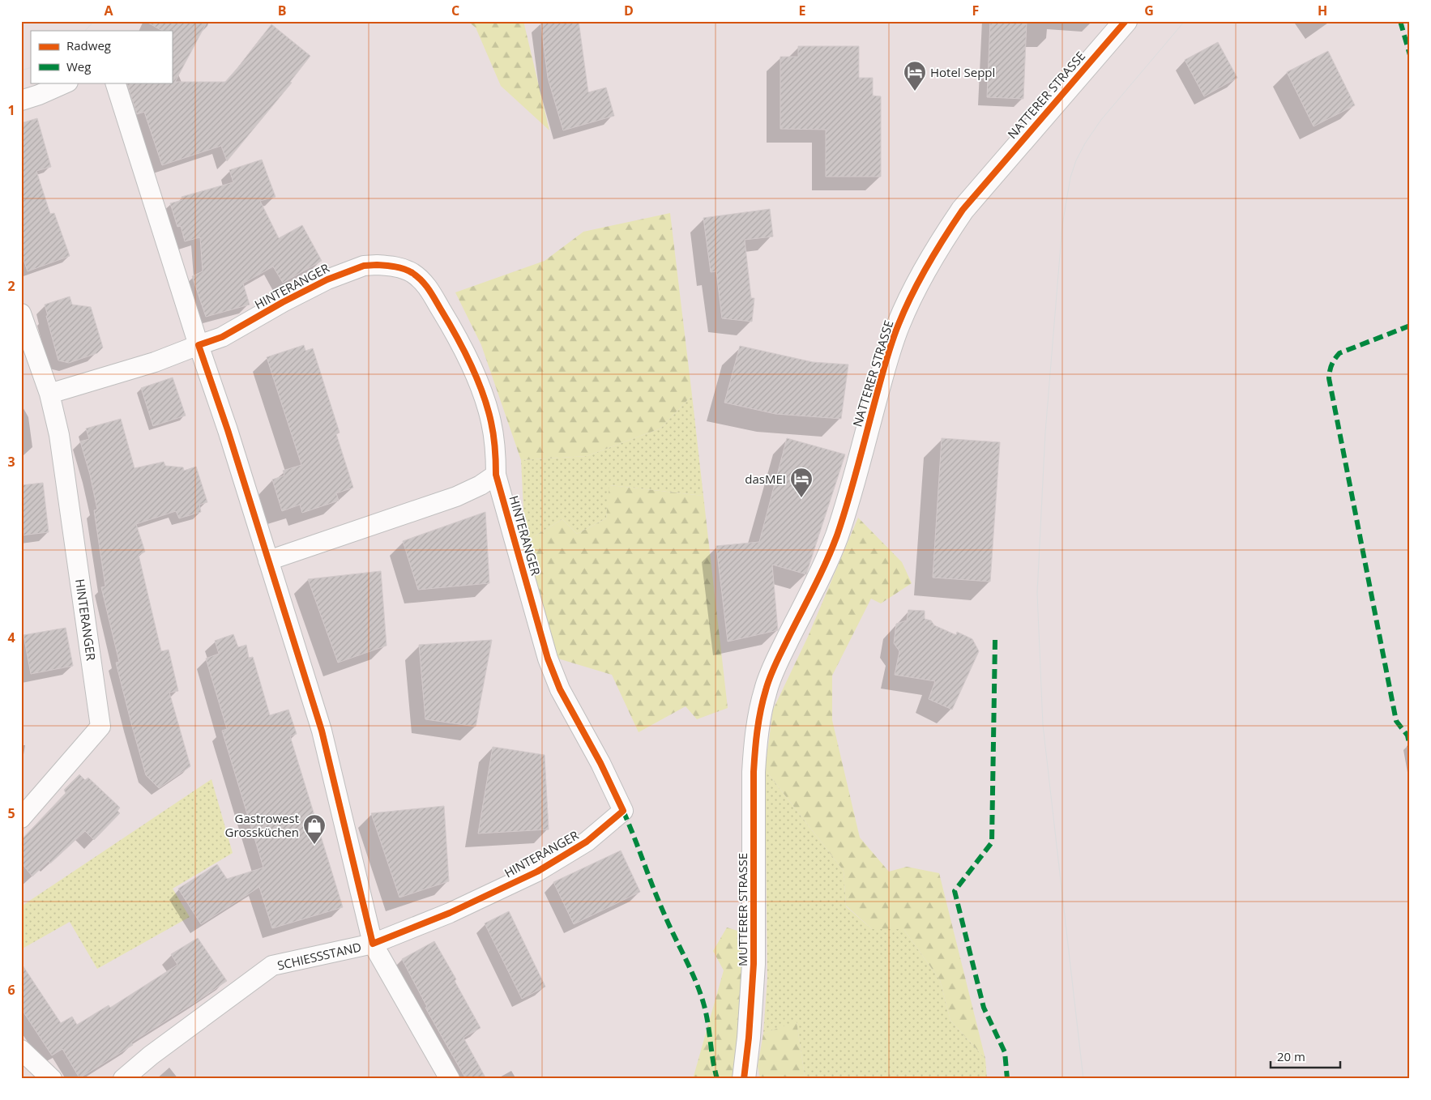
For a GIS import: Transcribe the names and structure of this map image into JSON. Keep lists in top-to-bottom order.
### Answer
{
  "streets": {
    "street": [
      "NATTERER STRASSE",
      "HINTERANGER",
      "MUTTERER STRASSE",
      "SCHIESSSTAND"
    ]
  },
  "crossings": [
    ["NATTERER STRASSE", "MUTTERER STRASSE"],
    ["HINTERANGER", "SCHIESSSTAND"]
  ],
  "places": {
    "hotel": ["Hotel Seppl", "dasMEI"],
    "shop": ["Gastrowest Grossküchen"]
  },
  "legend": ["Radweg", "Weg"],
  "scale_bar": "20 m",
  "grid": {
    "columns": [
      "A",
      "B",
      "C",
      "D",
      "E",
      "F",
      "G",
      "H"
    ],
    "rows": [
      "1",
      "2",
      "3",
      "4",
      "5",
      "6"
    ]
  }
}
